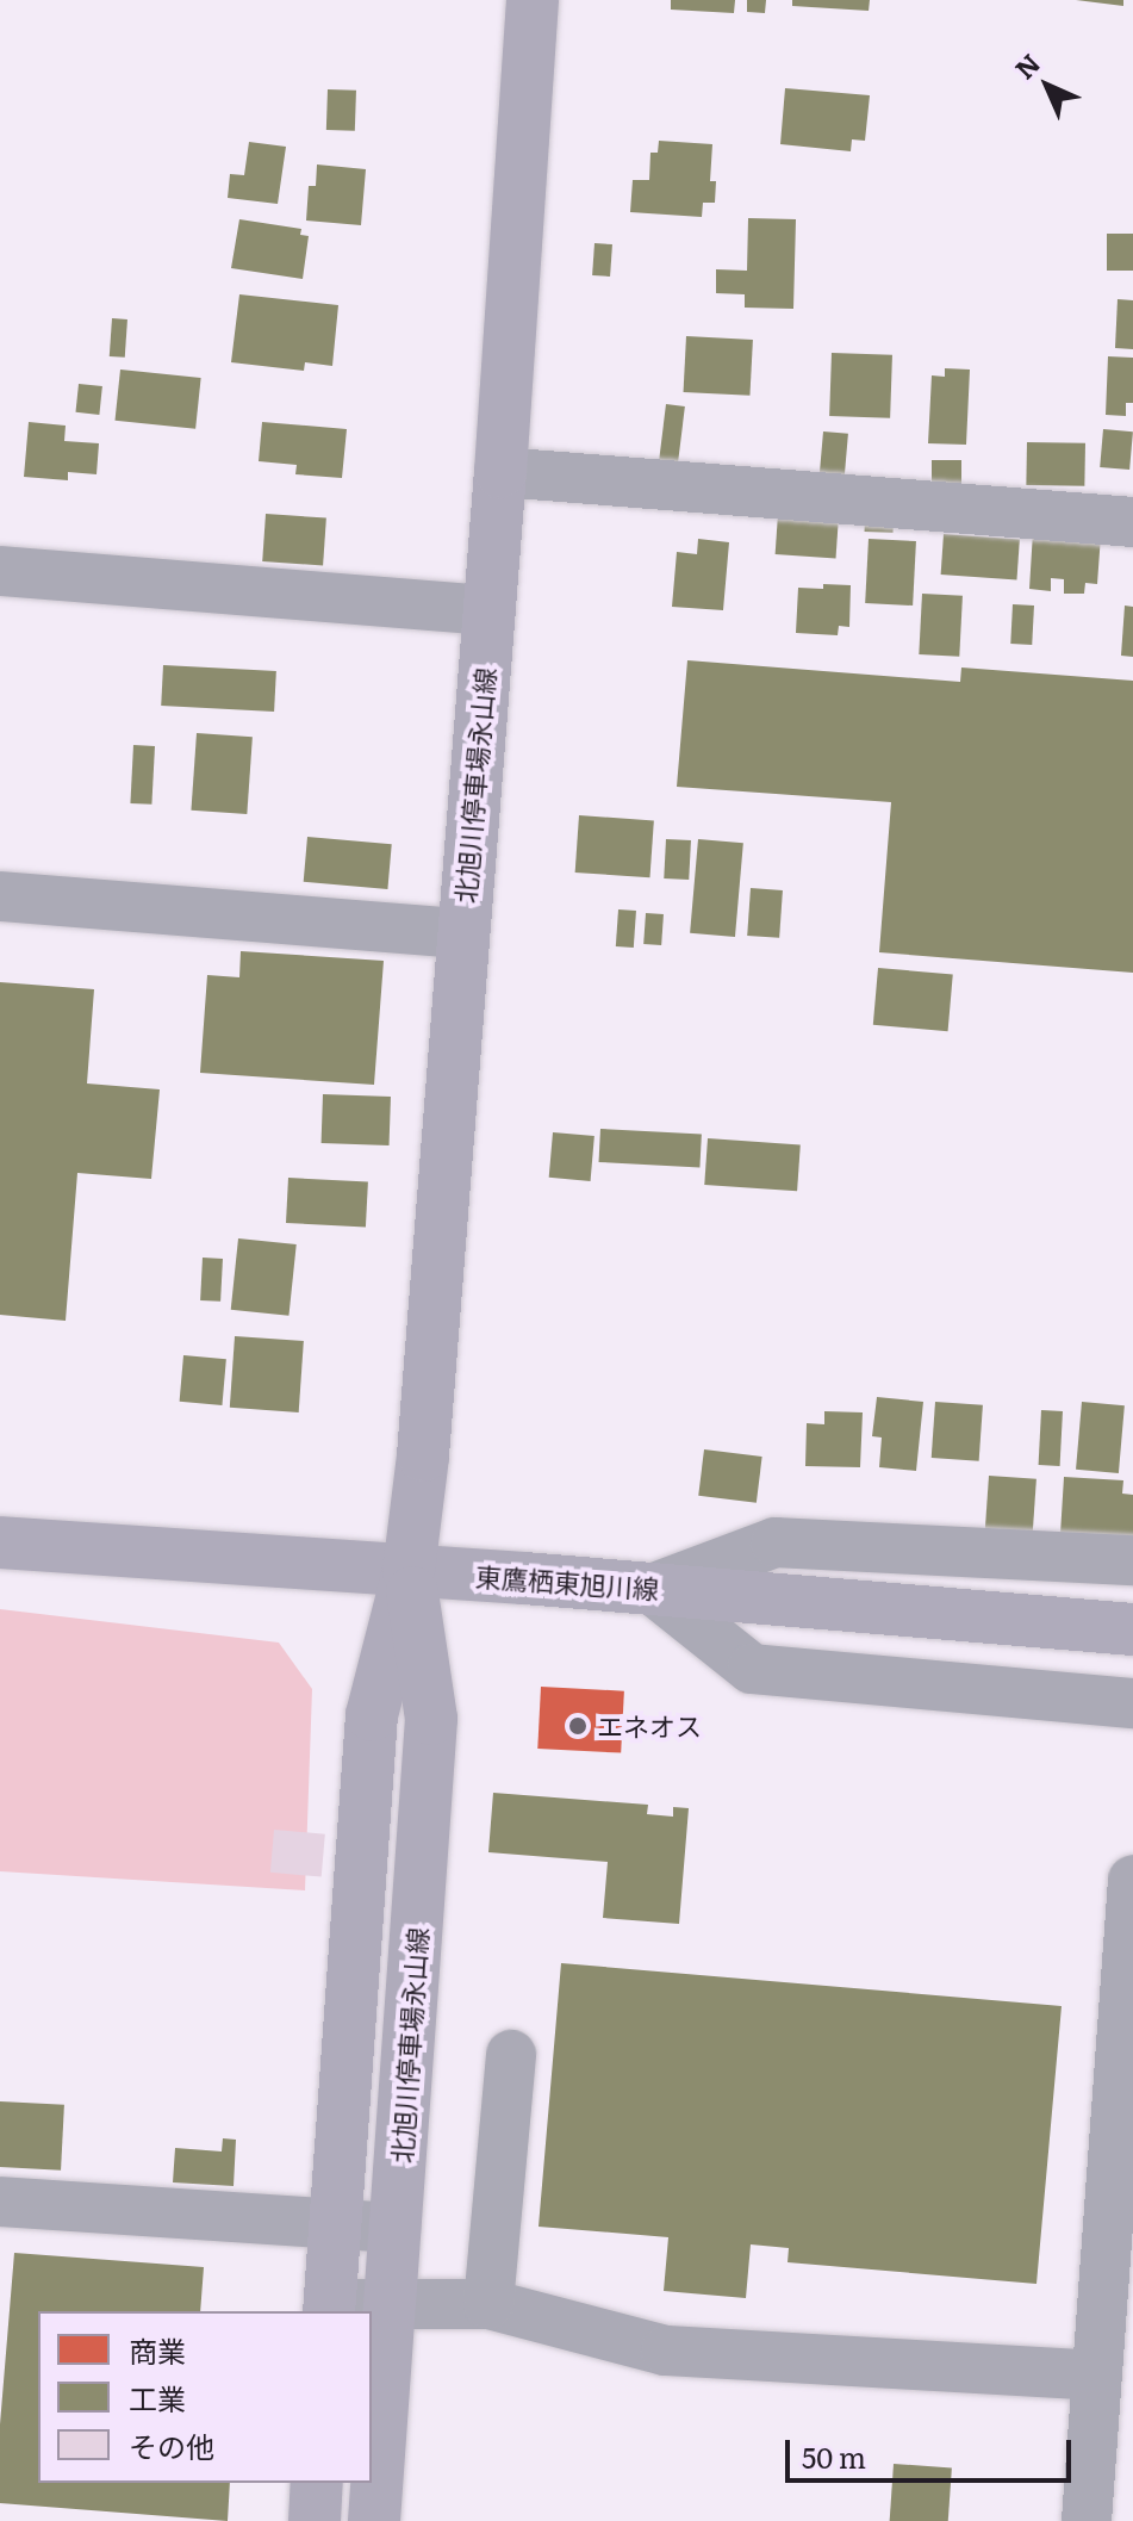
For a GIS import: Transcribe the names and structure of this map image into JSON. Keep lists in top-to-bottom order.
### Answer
{
  "streets": {
    "main road": ["北旭川停車場永山線", "東鷹栖東旭川線"]
  },
  "crossings": [
    ["北旭川停車場永山線", "東鷹栖東旭川線"]
  ],
  "places": ["エネオス"],
  "legend": ["商業", "工業", "その他"],
  "scale_bar": "50 m",
  "north": "top left"
}
